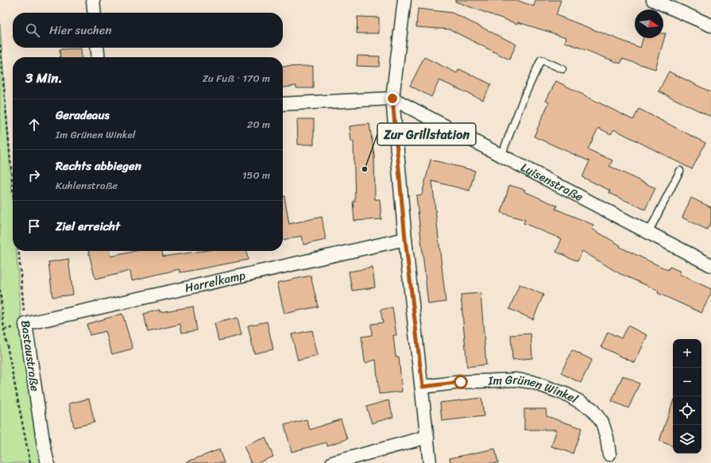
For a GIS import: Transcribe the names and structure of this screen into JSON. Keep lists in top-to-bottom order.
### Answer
{
  "streets": {
    "street": [
      "Luisenstraße",
      "Harrelkamp",
      "Bastaustraße",
      "Im Grünen Winkel"
    ]
  },
  "crossings": [
    ["Harrelkamp", "Bastaustraße"]
  ],
  "places": ["Zur Grillstation"],
  "north": "right",
  "page": {
    "search": "Hier suchen",
    "heading": ["3 Min.", "Zu Fuß · 170 m"],
    "list": [
      ["Geradeaus", "Im Grünen Winkel", "20 m"],
      ["Rechts abbiegen", "Kuhlenstraße", "150 m"],
      "Ziel erreicht"
    ],
    "map_buttons": ["+", "−"]
  }
}
